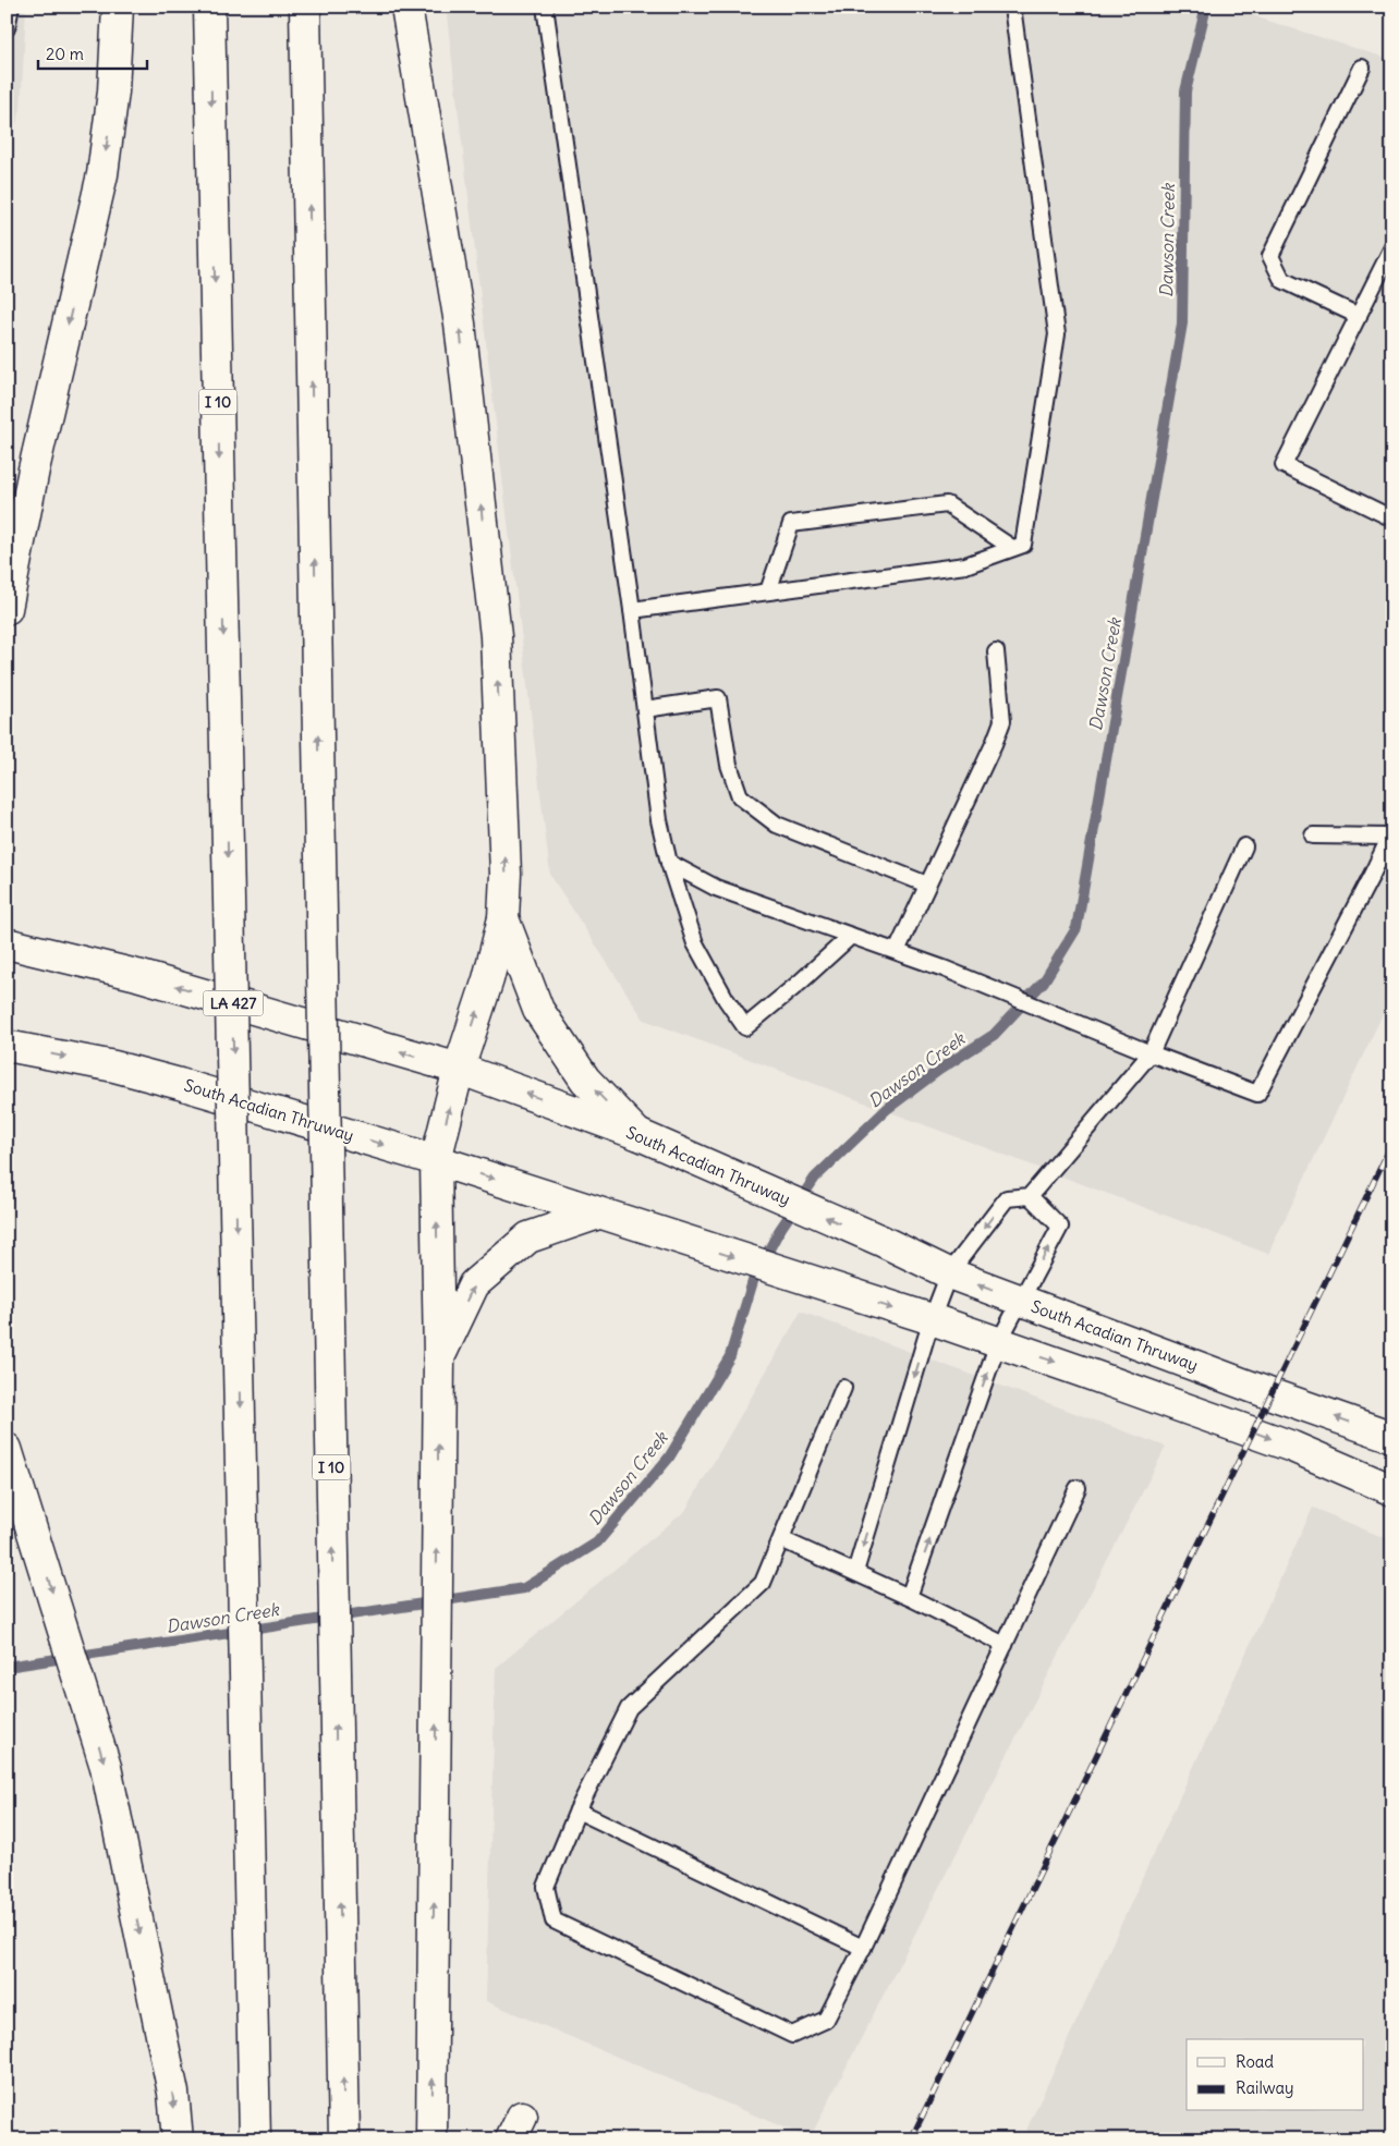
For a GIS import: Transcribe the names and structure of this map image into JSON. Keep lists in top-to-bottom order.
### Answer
{
  "streets": {
    "main road": ["I 10", "LA 427", "South Acadian Thruway"]
  },
  "water": ["Dawson Creek"],
  "legend": ["Road", "Railway"],
  "scale_bar": "20 m"
}
